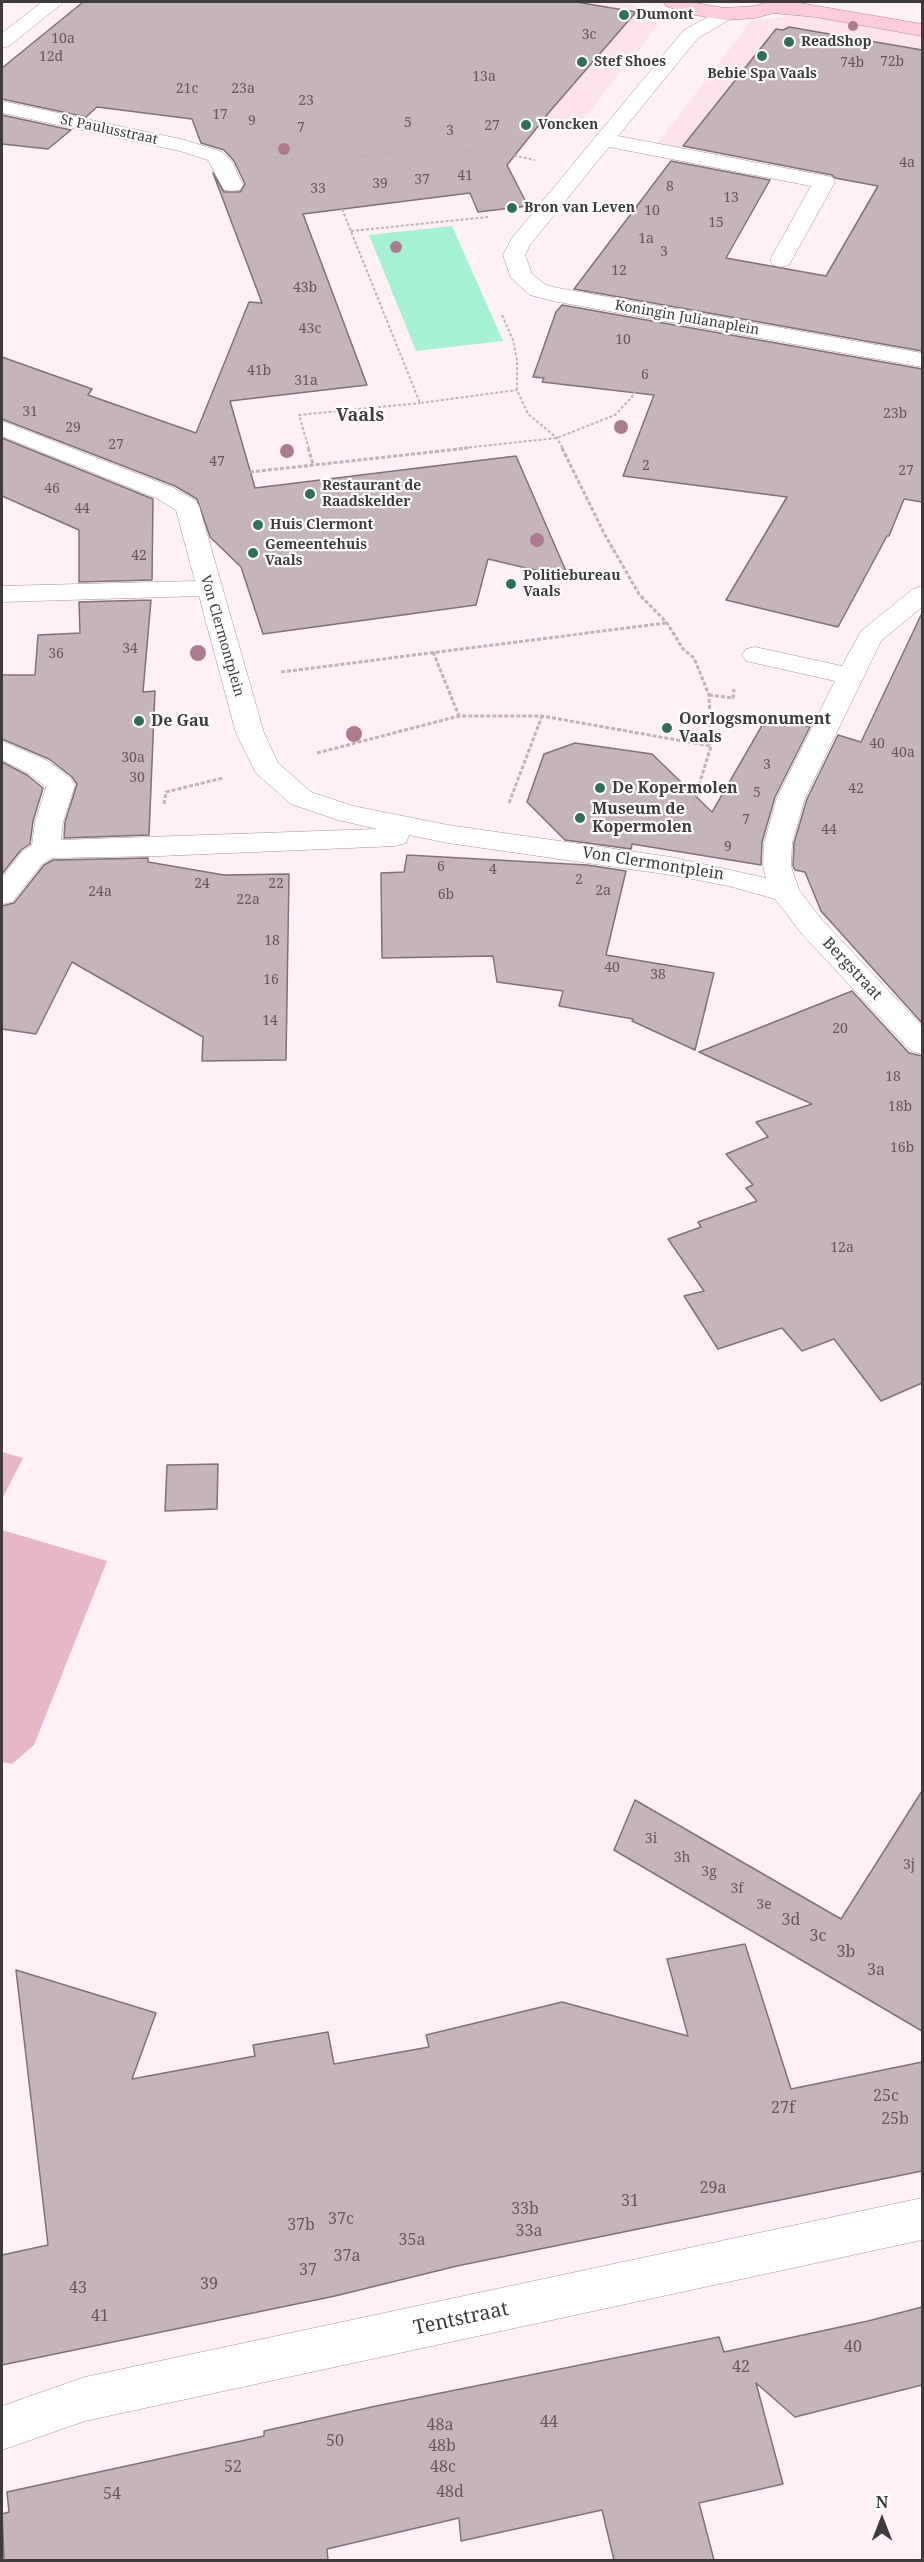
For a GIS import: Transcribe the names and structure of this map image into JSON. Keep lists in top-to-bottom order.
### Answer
{
  "streets": {
    "street": [
      "St Paulusstraat",
      "Koningin Julianaplein",
      "Von Clermontplein",
      "Bergstraat",
      "Tentstraat"
    ]
  },
  "crossings": [
    ["Von Clermontplein", "Bergstraat"]
  ],
  "districts": ["Vaals"],
  "places": [
    "Dumont",
    "ReadShop",
    "Bebie Spa Vaals",
    "Stef Shoes",
    "Voncken",
    "Bron van Leven",
    "Restaurant de Raadskelder",
    "Huis Clermont",
    "Gemeentehuis Vaals",
    "Politiebureau Vaals",
    "De Gau",
    "Oorlogsmonument Vaals",
    "De Kopermolen",
    "Museum de Kopermolen"
  ],
  "house_numbers": [
    "3c",
    "10a",
    "12d",
    "72b",
    "74b",
    "13a",
    "21c",
    "23a",
    "23",
    "17",
    "9",
    "5",
    "27",
    "7",
    "3",
    "4a",
    "41",
    "37",
    "39",
    "8",
    "33",
    "13",
    "10",
    "15",
    "1a",
    "3",
    "12",
    "43b",
    "43c",
    "10",
    "41b",
    "6",
    "31a",
    "31",
    "23b",
    "29",
    "27",
    "47",
    "2",
    "27",
    "46",
    "44",
    "42",
    "34",
    "36",
    "40",
    "40a",
    "30a",
    "3",
    "30",
    "42",
    "5",
    "7",
    "44",
    "9",
    "6",
    "4",
    "2",
    "24",
    "22",
    "2a",
    "24a",
    "6b",
    "22a",
    "18",
    "40",
    "38",
    "16",
    "14",
    "20",
    "18",
    "18b",
    "16b",
    "12a",
    "3i",
    "3h",
    "3j",
    "3g",
    "3f",
    "3e",
    "3d",
    "3c",
    "3b",
    "3a",
    "25c",
    "27f",
    "25b",
    "29a",
    "31",
    "33b",
    "37c",
    "37b",
    "33a",
    "35a",
    "37a",
    "37",
    "39",
    "43",
    "41",
    "40",
    "42",
    "44",
    "48a",
    "50",
    "48b",
    "52",
    "48c",
    "48d",
    "54"
  ],
  "north": "top"
}
